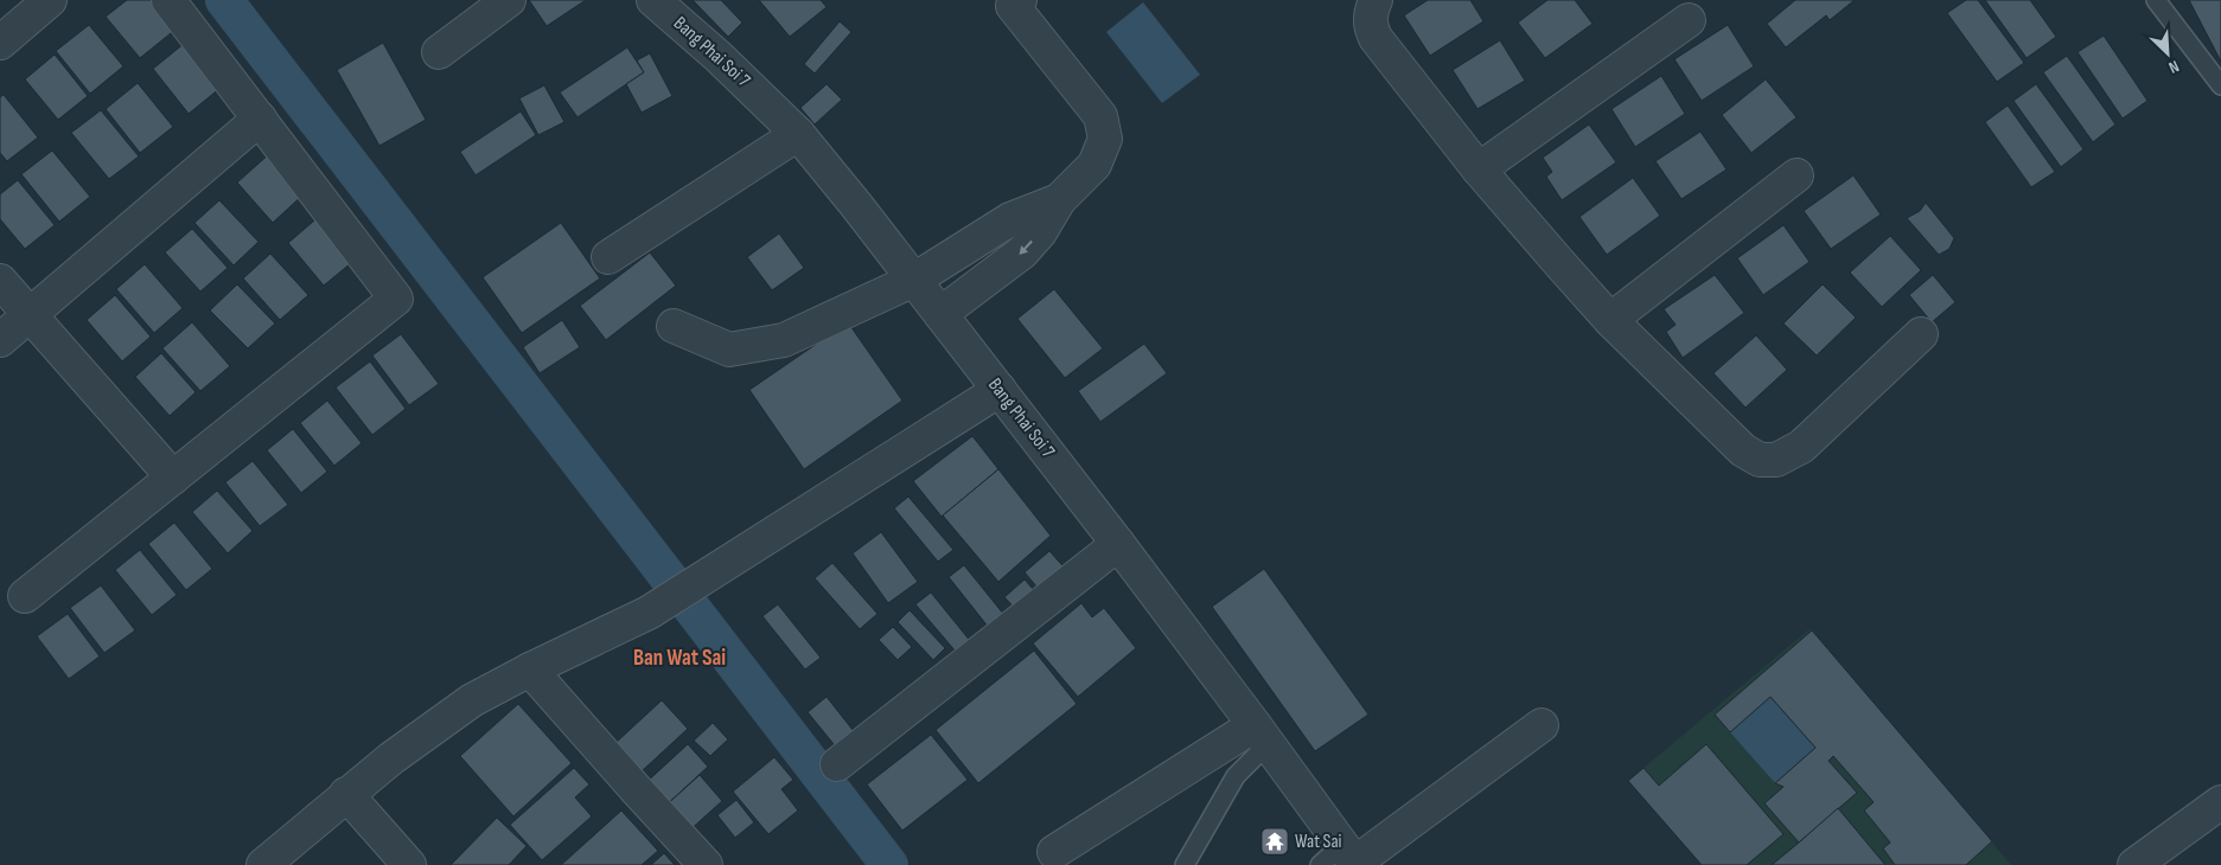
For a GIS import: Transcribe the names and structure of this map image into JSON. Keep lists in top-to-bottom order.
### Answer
{
  "streets": {
    "street": ["Bang Phai Soi 7"]
  },
  "districts": ["Ban Wat Sai"],
  "places": {
    "temple": ["Wat Sai"]
  },
  "north": "bottom right"
}
